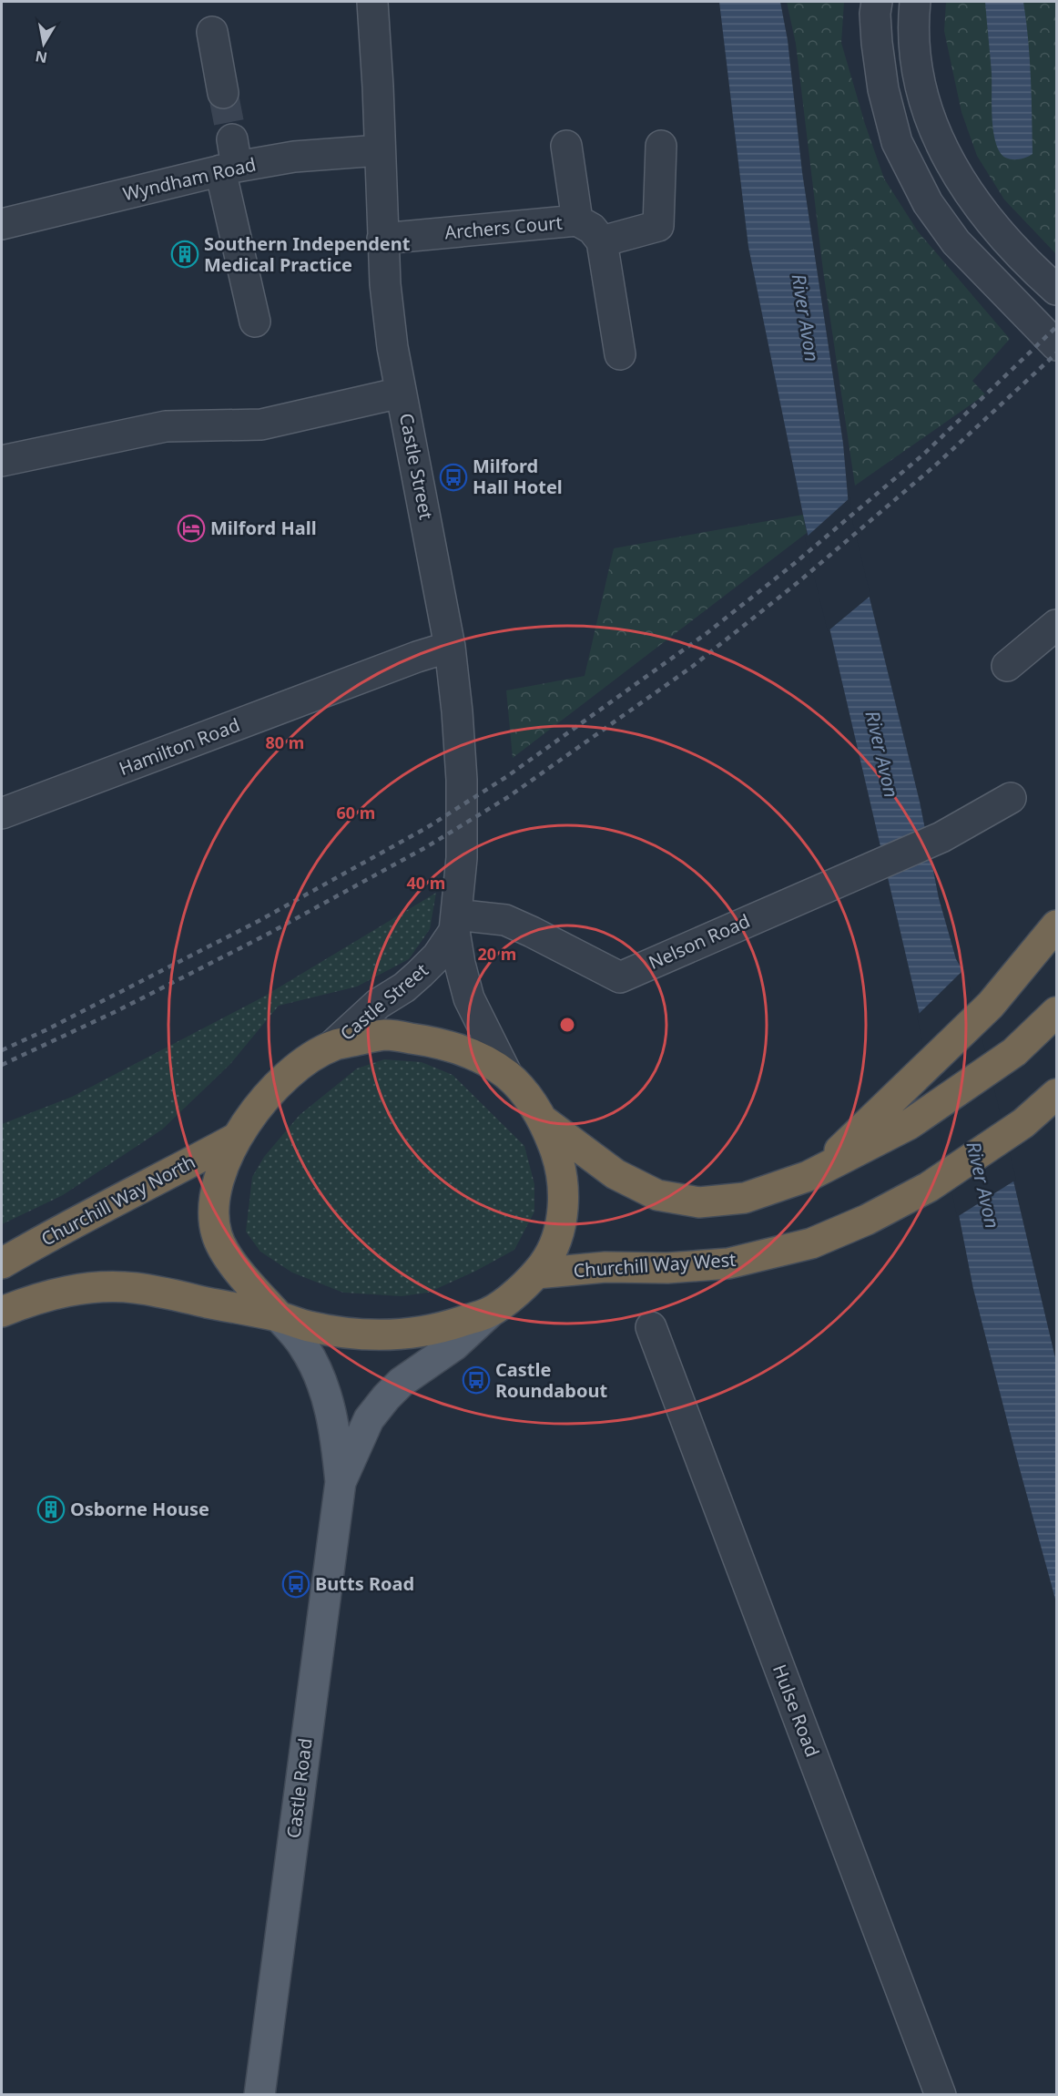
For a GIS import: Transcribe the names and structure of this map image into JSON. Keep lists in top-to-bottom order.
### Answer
{
  "streets": {
    "highway": ["Churchill Way North", "Churchill Way West"],
    "main road": ["Castle Road"],
    "street": [
      "Wyndham Road",
      "Archers Court",
      "Castle Street",
      "Hamilton Road",
      "Nelson Road",
      "Hulse Road"
    ]
  },
  "crossings": [
    ["Wyndham Road", "Castle Street"],
    ["Archers Court", "Castle Street"],
    ["Castle Street", "Hamilton Road"],
    ["Castle Street", "Nelson Road"]
  ],
  "water": ["River Avon"],
  "places": {
    "building": ["Southern Independent Medical Practice", "Osborne House"],
    "bus stop": ["Milford Hall Hotel", "Castle Roundabout", "Butts Road"],
    "hotel": ["Milford Hall"]
  },
  "north": "bottom",
  "rings": [
    "80 m",
    "60 m",
    "40 m",
    "20 m"
  ]
}
